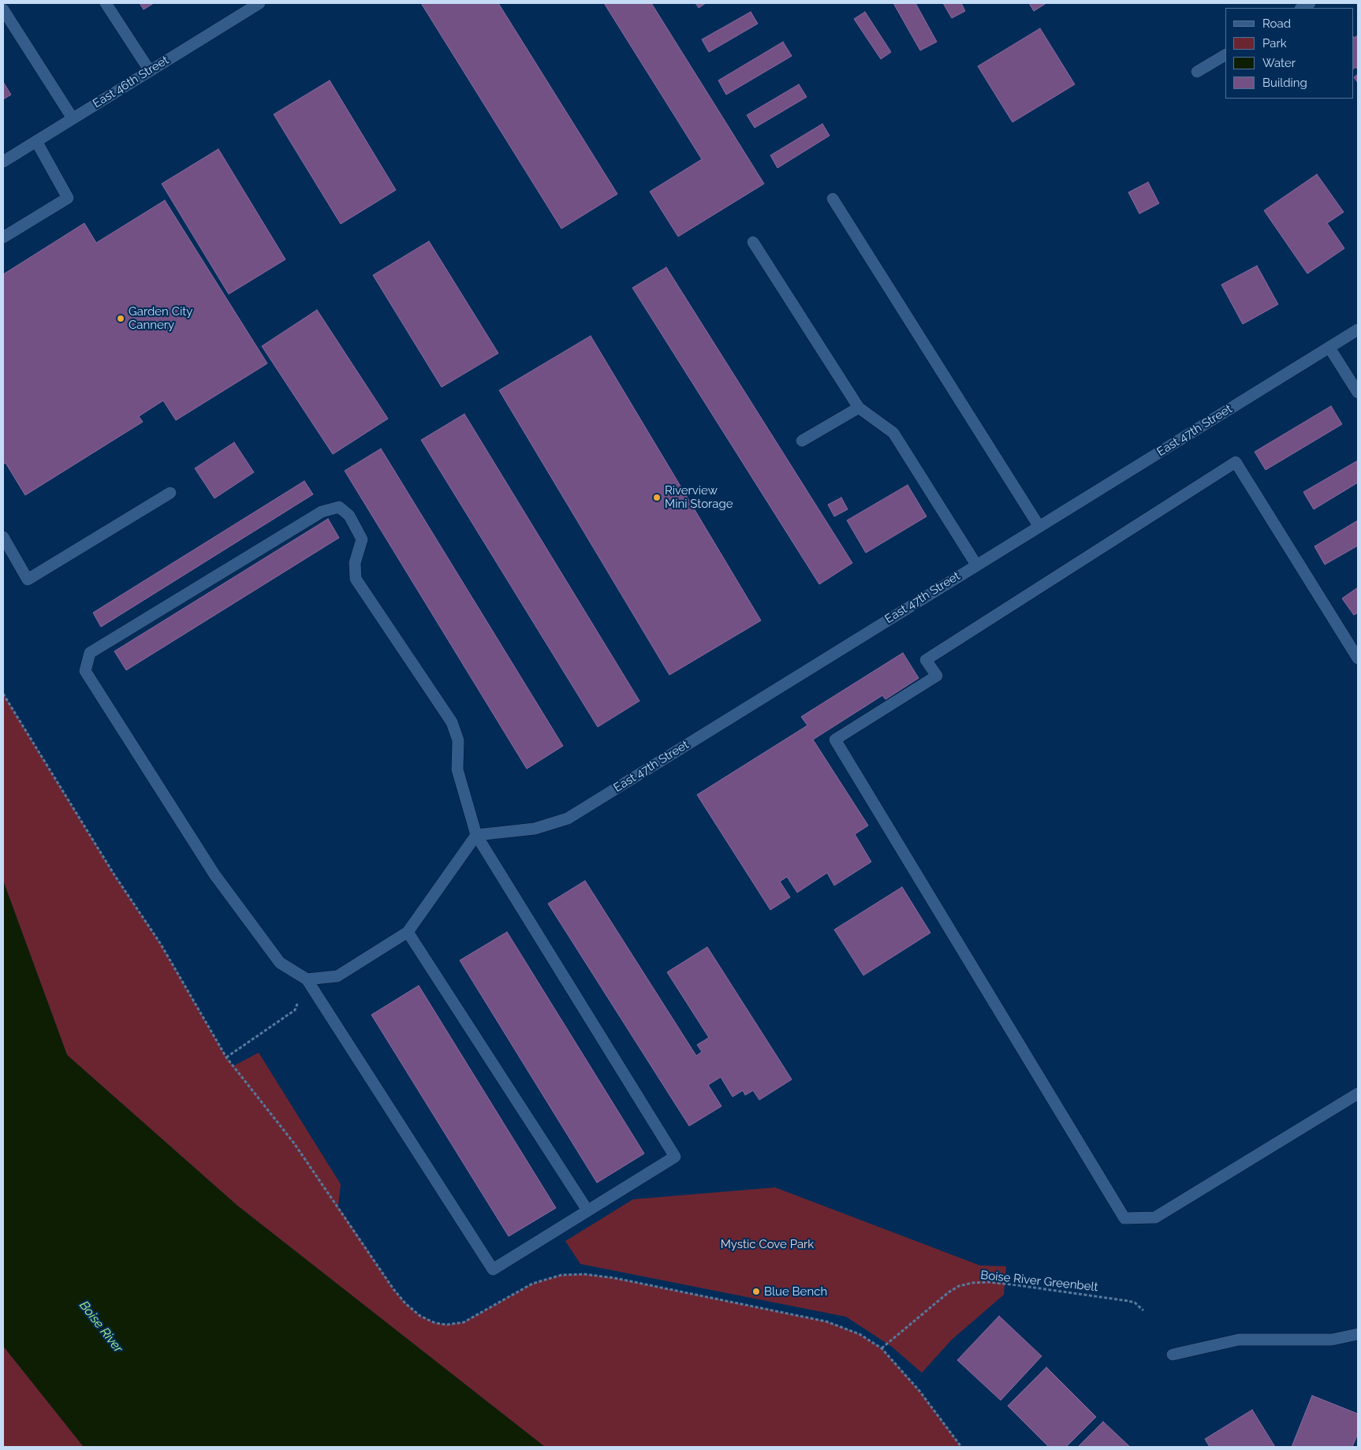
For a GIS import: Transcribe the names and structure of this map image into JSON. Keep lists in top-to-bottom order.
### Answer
{
  "streets": {
    "street": ["East 46th Street", "East 47th Street"],
    "path": ["Boise River Greenbelt"]
  },
  "water": ["Boise River"],
  "parks": ["Mystic Cove Park"],
  "places": ["Garden City Cannery", "Riverview Mini Storage", "Blue Bench"],
  "legend": [
    "Road",
    "Park",
    "Water",
    "Building"
  ]
}
